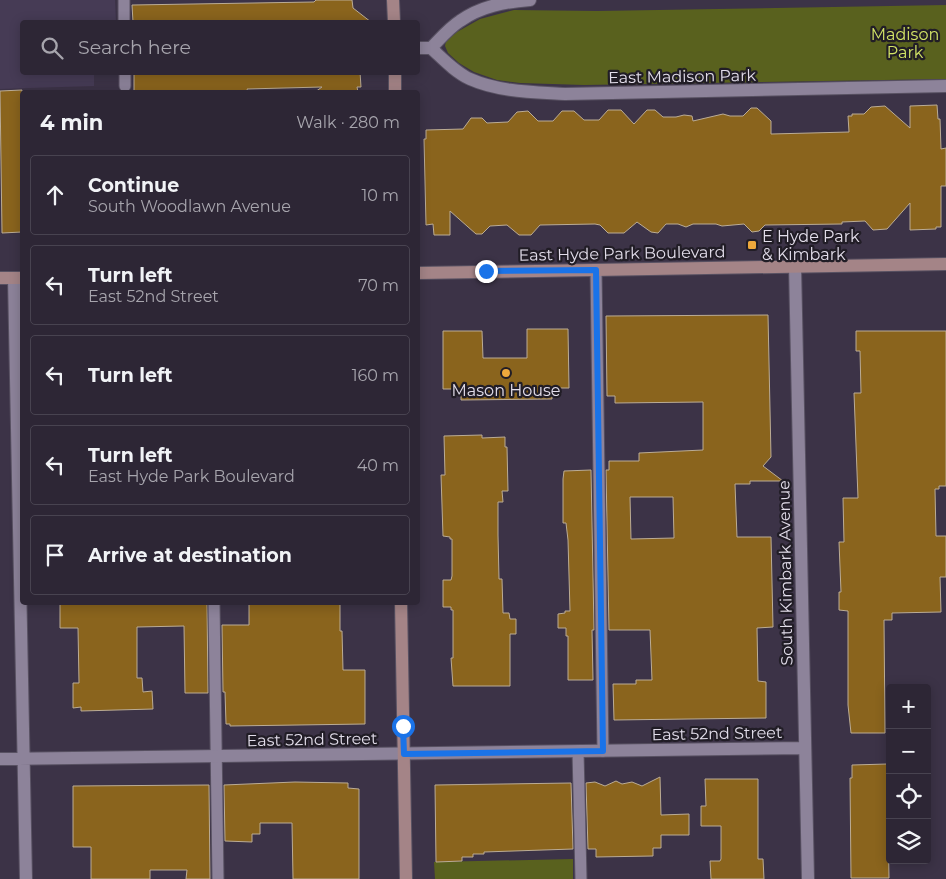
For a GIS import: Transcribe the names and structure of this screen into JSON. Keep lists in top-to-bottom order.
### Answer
{
  "streets": {
    "main road": ["East Hyde Park Boulevard"],
    "street": ["East Madison Park", "South Kimbark Avenue", "East 52nd Street"]
  },
  "crossings": [
    ["East Hyde Park Boulevard", "South Kimbark Avenue"],
    ["South Kimbark Avenue", "East 52nd Street"]
  ],
  "parks": ["Madison Park"],
  "places": {
    "transit": ["E Hyde Park & Kimbark"],
    "other": ["Mason House"]
  },
  "page": {
    "search": "Search here",
    "heading": ["4 min", "Walk · 280 m"],
    "list": [
      ["Continue", "South Woodlawn Avenue", "10 m"],
      ["Turn left", "East 52nd Street", "70 m"],
      ["Turn left", "160 m"],
      ["Turn left", "East Hyde Park Boulevard", "40 m"],
      "Arrive at destination"
    ],
    "map_buttons": ["+", "−"]
  }
}
